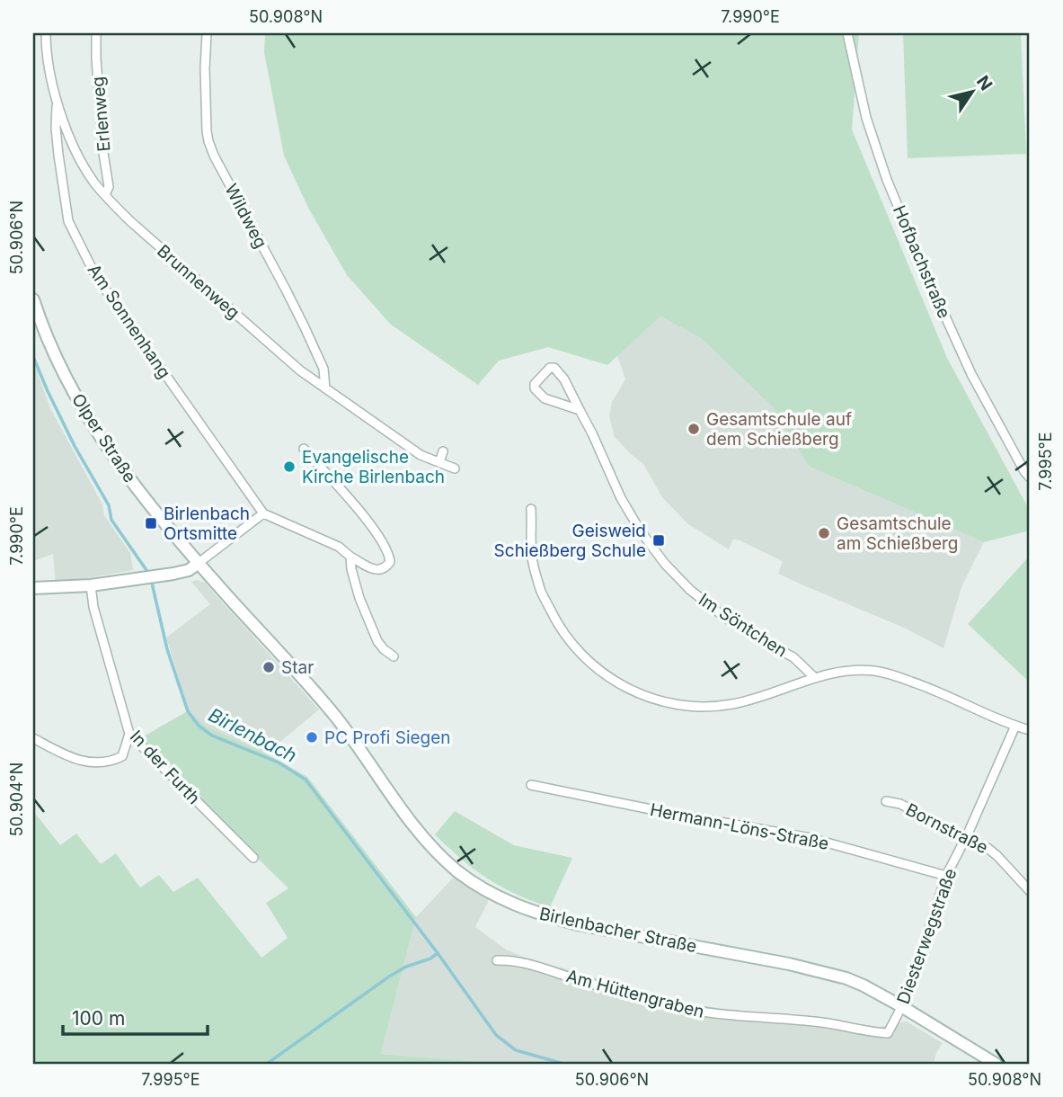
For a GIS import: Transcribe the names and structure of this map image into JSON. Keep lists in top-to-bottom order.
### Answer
{
  "streets": {
    "main road": ["Olper Straße", "Birlenbacher Straße"],
    "street": [
      "Erlenweg",
      "Wildweg",
      "Hofbachstraße",
      "Brunnenweg",
      "Am Sonnenhang",
      "Im Söntchen",
      "In der Furth",
      "Hermann-Löns-Straße",
      "Bornstraße",
      "Diesterwegstraße",
      "Am Hüttengraben"
    ]
  },
  "crossings": [
    ["Erlenweg", "Brunnenweg"],
    ["Wildweg", "Brunnenweg"],
    ["Brunnenweg", "Am Sonnenhang"],
    ["Olper Straße", "Birlenbacher Straße"],
    ["Hermann-Löns-Straße", "Diesterwegstraße"],
    ["Bornstraße", "Diesterwegstraße"],
    ["Birlenbacher Straße", "Diesterwegstraße"],
    ["Diesterwegstraße", "Am Hüttengraben"]
  ],
  "water": ["Birlenbach"],
  "places": {
    "other": [
      "Gesamtschule auf dem Schießberg",
      "Evangelische Kirche Birlenbach",
      "Gesamtschule am Schießberg",
      "Star",
      "PC Profi Siegen"
    ],
    "transit": ["Birlenbach Ortsmitte", "Geisweid Schießberg Schule"]
  },
  "scale_bar": "100 m",
  "north": "top right",
  "coordinates": [
    "50.908°N",
    "7.990°E",
    "50.906°N",
    "7.995°E",
    "50.904°N"
  ]
}
